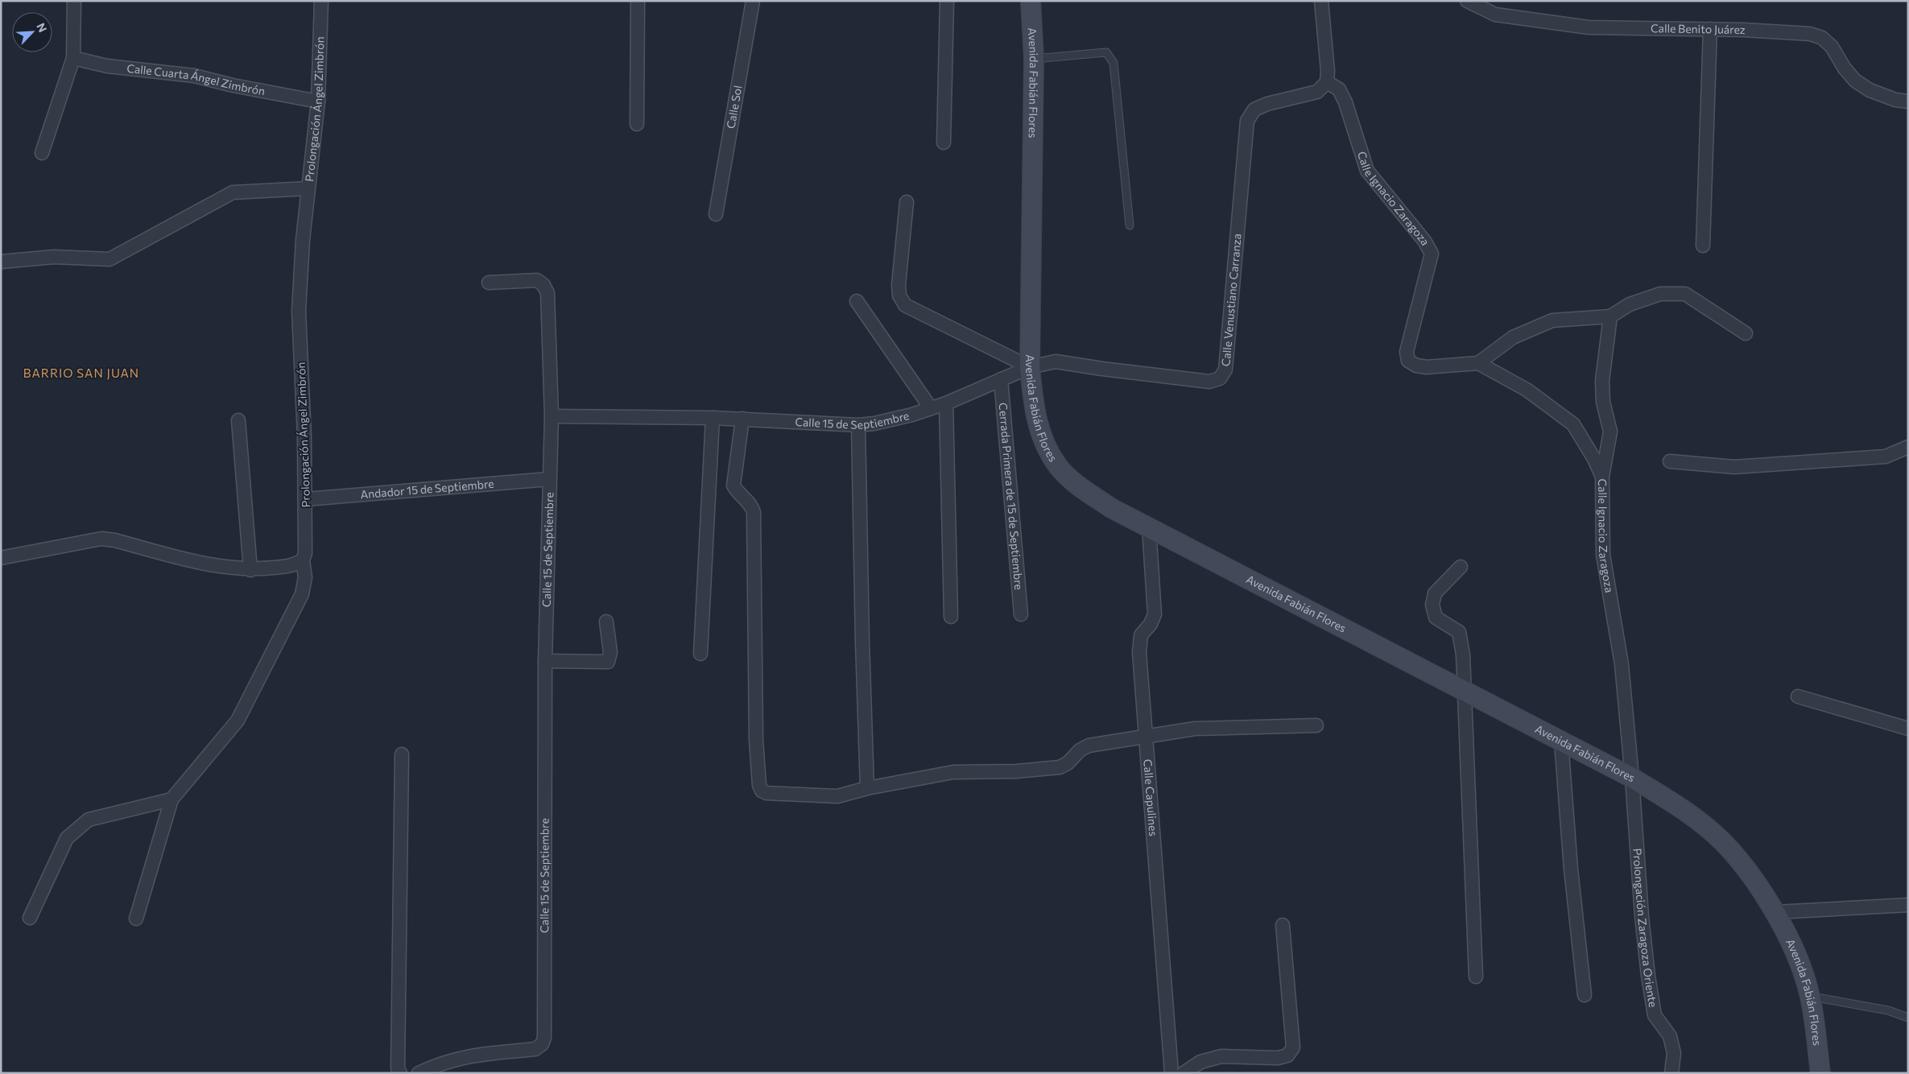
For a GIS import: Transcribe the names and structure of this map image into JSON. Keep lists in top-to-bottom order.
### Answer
{
  "streets": {
    "main road": ["Avenida Fabián Flores"],
    "street": [
      "Calle Benito Juárez",
      "Calle Cuarta Ángel Zimbrón",
      "Calle Sol",
      "Prolongación Ángel Zimbrón",
      "Calle Ignacio Zaragoza",
      "Calle Venustiano Carranza",
      "Calle 15 de Septiembre",
      "Andador 15 de Septiembre",
      "Cerrada Primera de 15 de Septiembre",
      "Calle Capulines",
      "Prolongación Zaragoza Oriente"
    ]
  },
  "crossings": [
    ["Calle Cuarta Ángel Zimbrón", "Prolongación Ángel Zimbrón"],
    ["Avenida Fabián Flores", "Calle Ignacio Zaragoza"],
    ["Avenida Fabián Flores", "Calle Venustiano Carranza"],
    ["Avenida Fabián Flores", "Calle 15 de Septiembre"],
    ["Avenida Fabián Flores", "Calle Capulines"],
    ["Avenida Fabián Flores", "Prolongación Zaragoza Oriente"],
    ["Prolongación Ángel Zimbrón", "Andador 15 de Septiembre"],
    ["Calle Ignacio Zaragoza", "Calle Venustiano Carranza"],
    ["Calle Ignacio Zaragoza", "Prolongación Zaragoza Oriente"],
    ["Calle Venustiano Carranza", "Calle 15 de Septiembre"],
    ["Calle 15 de Septiembre", "Andador 15 de Septiembre"],
    ["Calle 15 de Septiembre", "Cerrada Primera de 15 de Septiembre"]
  ],
  "districts": ["BARRIO SAN JUAN"],
  "north": "top right"
}
